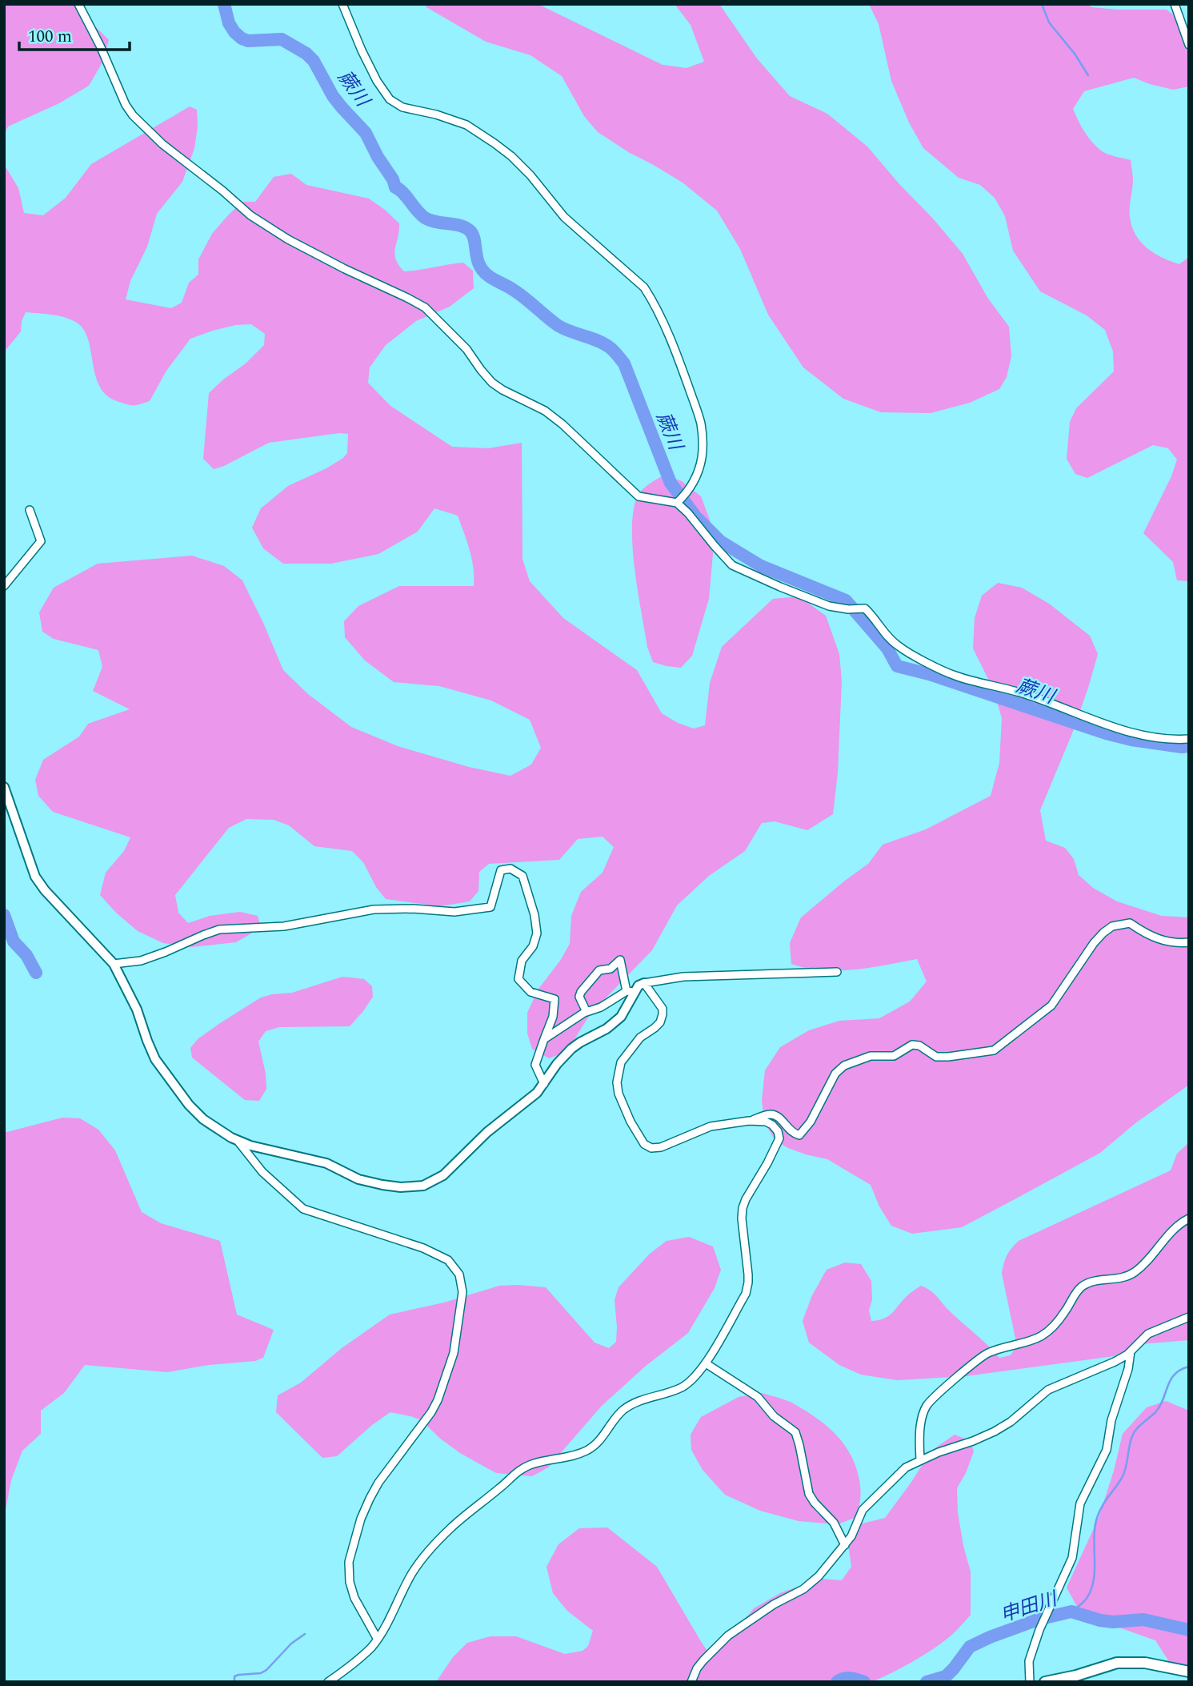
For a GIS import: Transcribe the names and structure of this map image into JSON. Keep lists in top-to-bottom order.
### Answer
{
  "water": ["蕨川", "申田川"],
  "scale_bar": "100 m"
}
